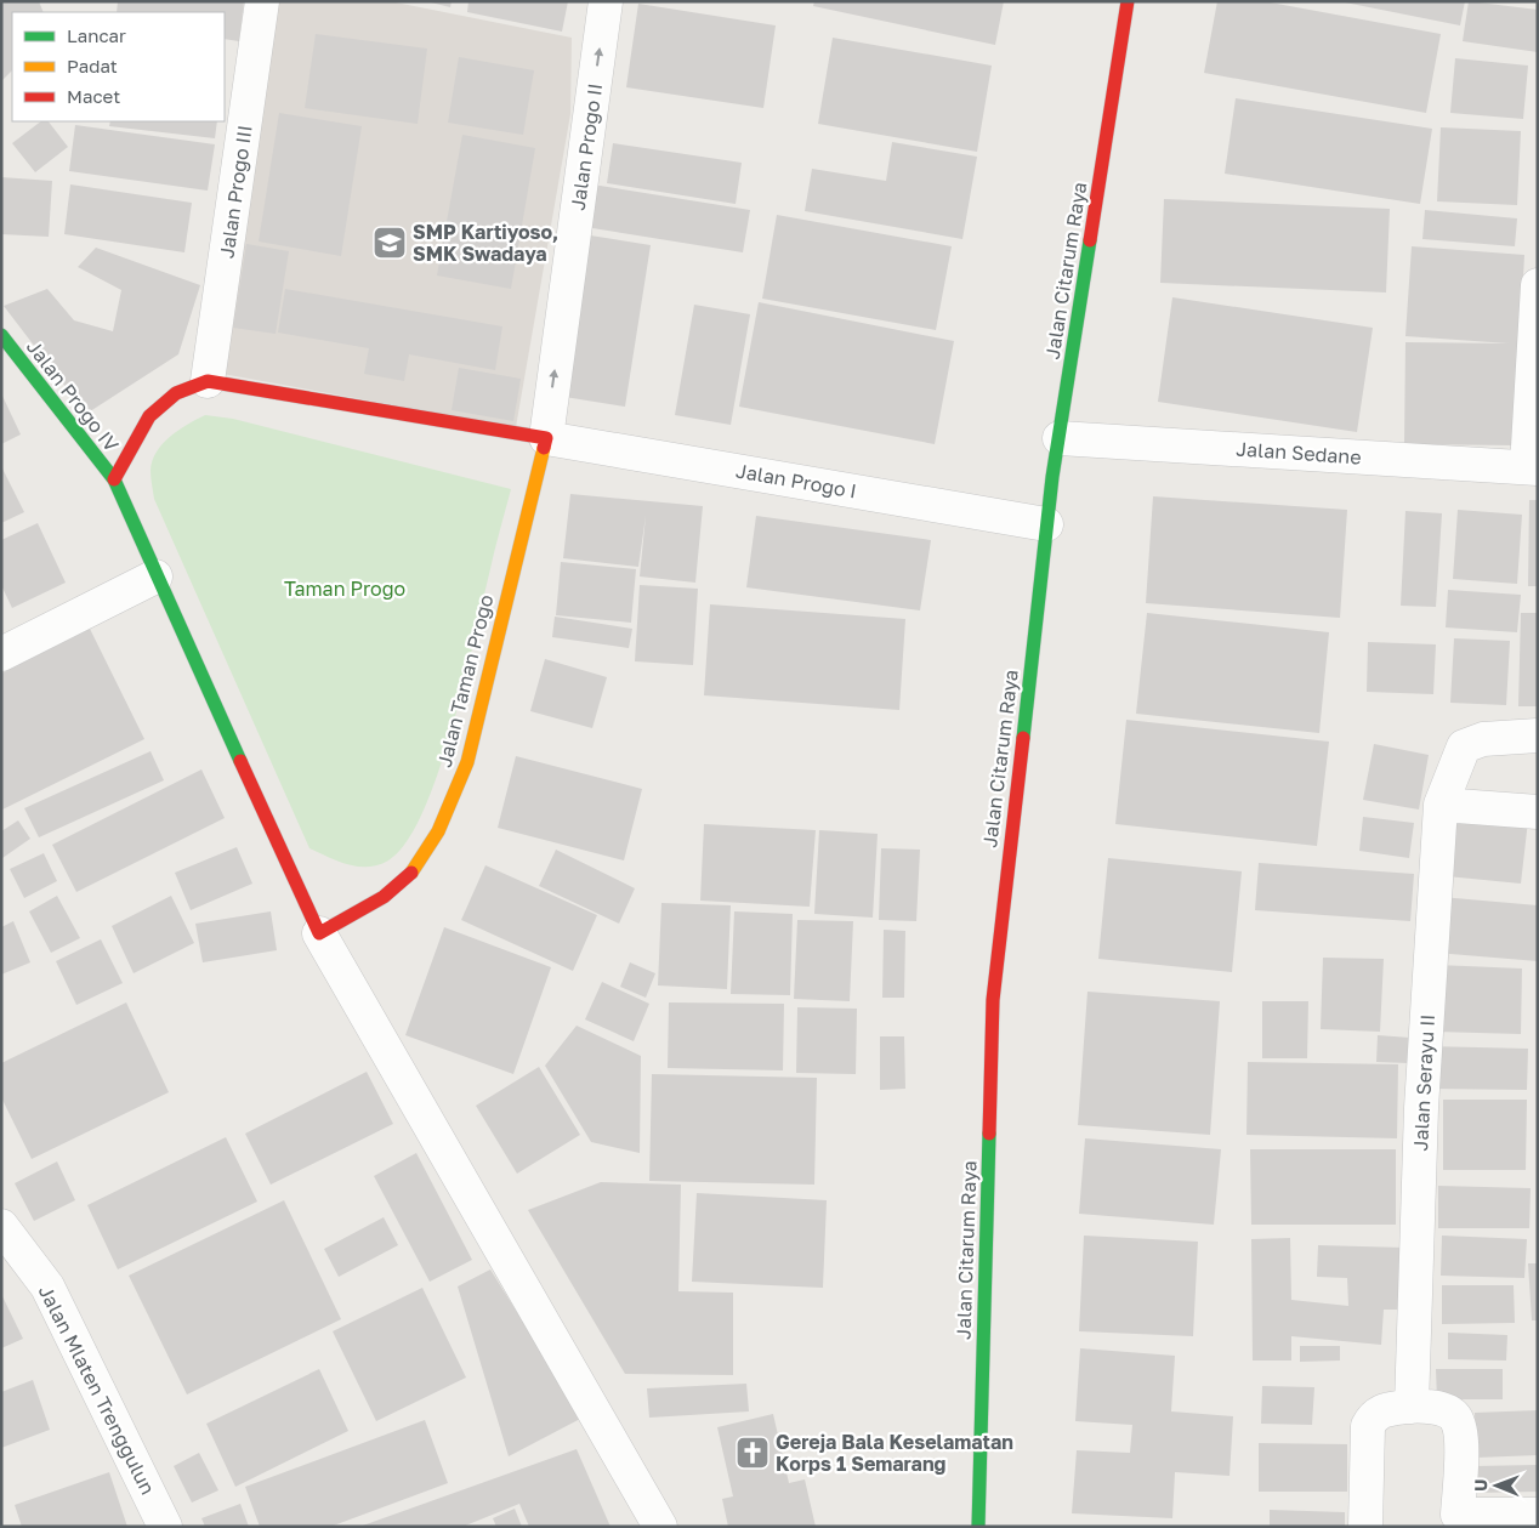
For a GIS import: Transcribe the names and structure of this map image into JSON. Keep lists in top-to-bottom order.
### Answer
{
  "streets": {
    "street": [
      "Jalan Progo II",
      "Jalan Progo III",
      "Jalan Citarum Raya",
      "Jalan Progo IV",
      "Jalan Sedane",
      "Jalan Progo I",
      "Jalan Taman Progo",
      "Jalan Serayu II",
      "Jalan Mlaten Trenggulun"
    ]
  },
  "crossings": [
    ["Jalan Progo II", "Jalan Progo I"],
    ["Jalan Progo II", "Jalan Taman Progo"],
    ["Jalan Citarum Raya", "Jalan Sedane"],
    ["Jalan Citarum Raya", "Jalan Progo I"],
    ["Jalan Progo I", "Jalan Taman Progo"]
  ],
  "one_way": ["Jalan Progo II"],
  "parks": ["Taman Progo"],
  "places": {
    "school or university": ["SMP Kartiyoso, SMK Swadaya"],
    "church": ["Gereja Bala Keselamatan Korps 1 Semarang"]
  },
  "legend": ["Lancar", "Padat", "Macet"],
  "north": "left"
}
